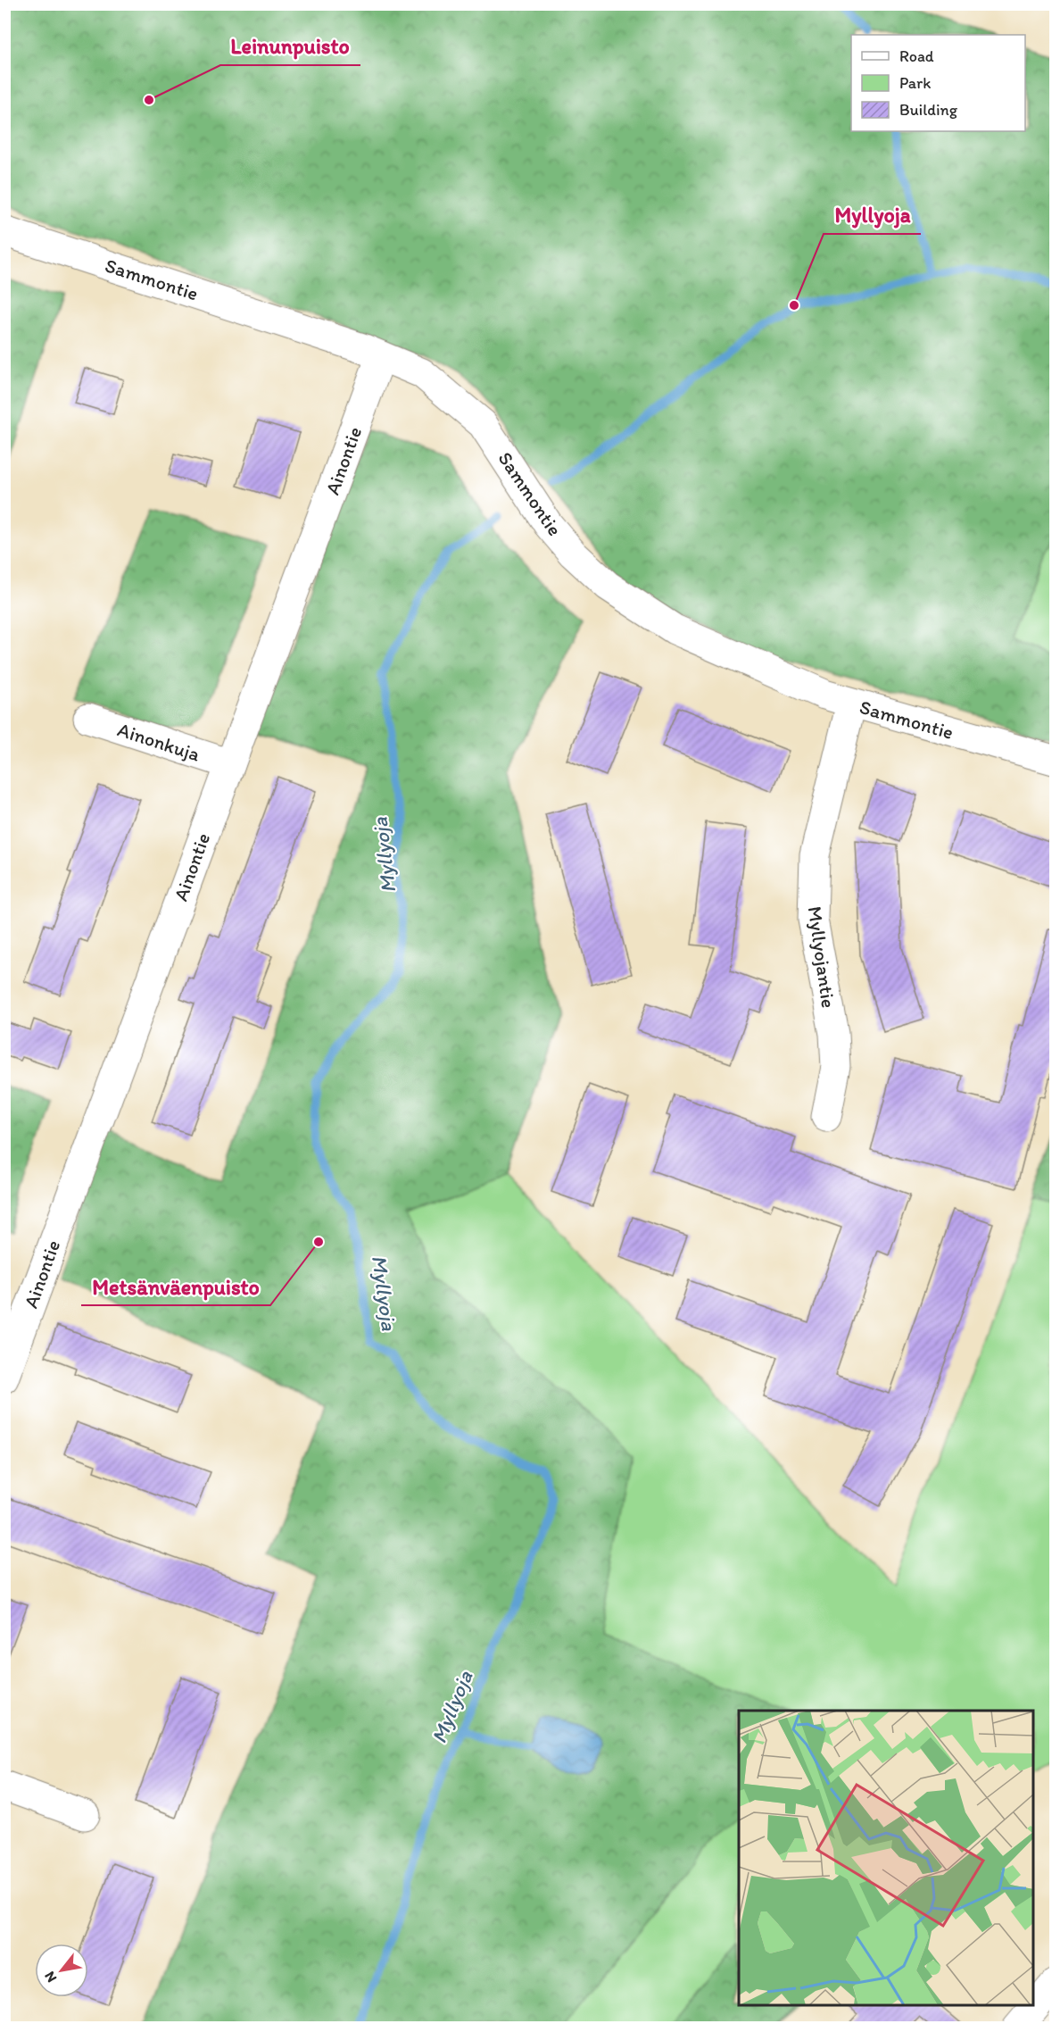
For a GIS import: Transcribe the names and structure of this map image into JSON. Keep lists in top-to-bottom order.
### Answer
{
  "streets": {
    "street": [
      "Sammontie",
      "Ainontie",
      "Ainonkuja",
      "Myllyojantie"
    ]
  },
  "crossings": [
    ["Sammontie", "Ainontie"],
    ["Sammontie", "Myllyojantie"],
    ["Ainontie", "Ainonkuja"]
  ],
  "water": ["Myllyoja"],
  "places": ["Leinunpuisto", "Myllyoja", "Metsänväenpuisto"],
  "legend": ["Road", "Park", "Building"],
  "north": "bottom left"
}
